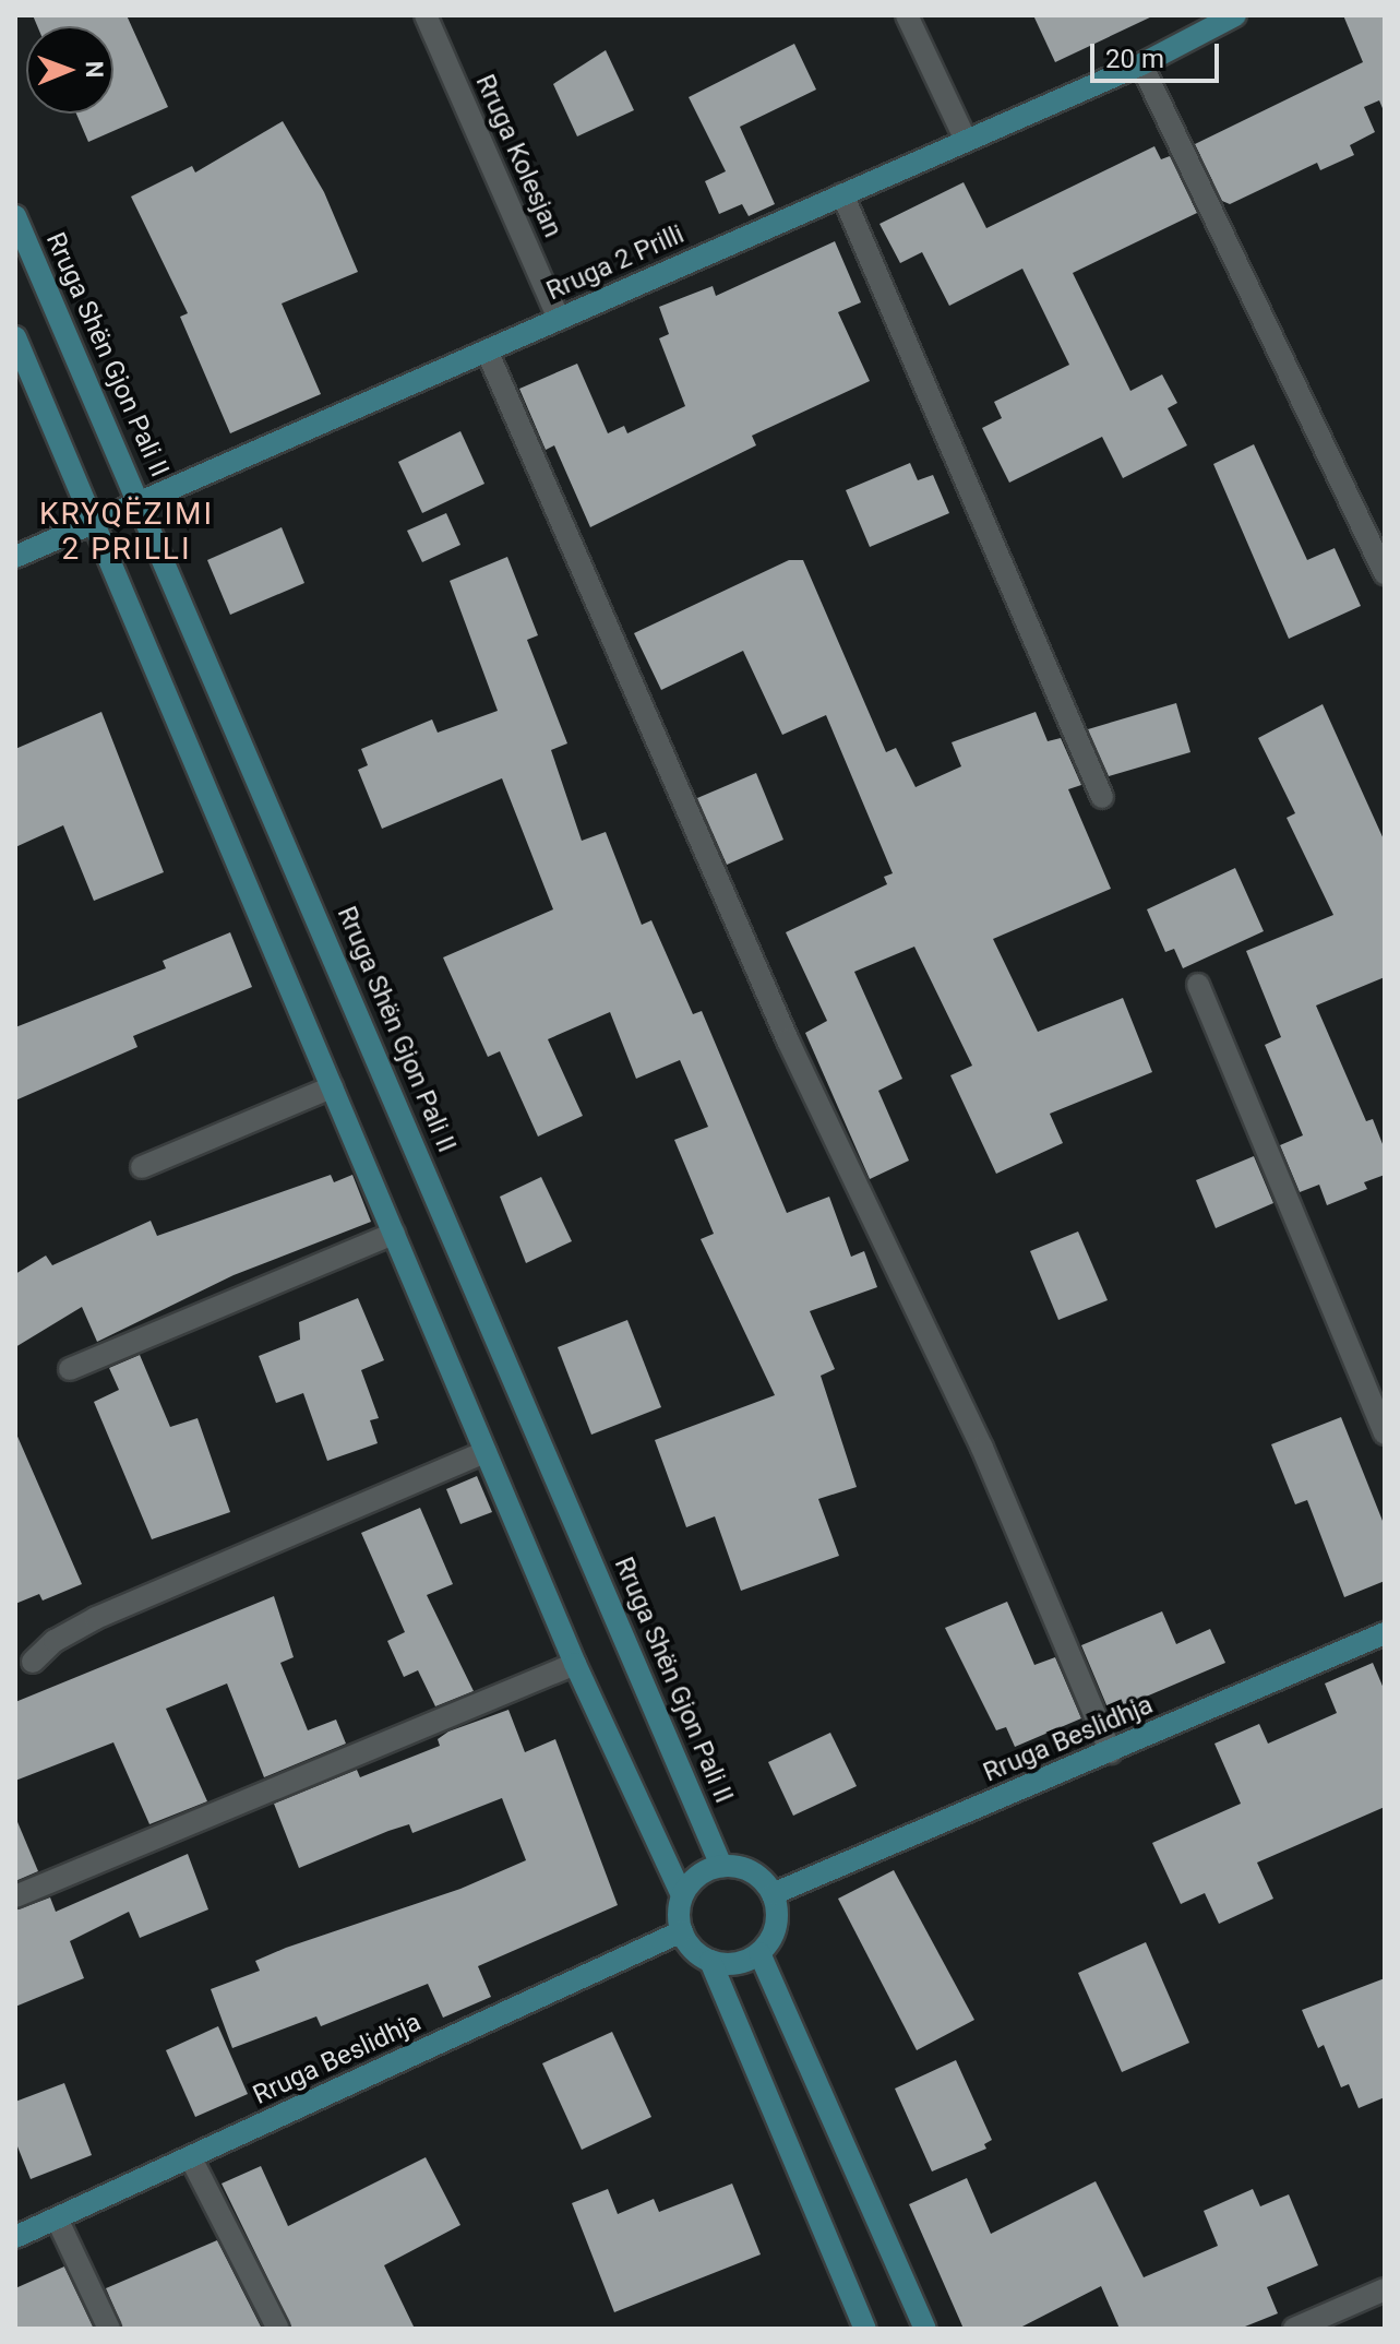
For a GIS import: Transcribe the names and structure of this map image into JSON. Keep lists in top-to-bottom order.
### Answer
{
  "streets": {
    "street": [
      "Rruga Kolesjan",
      "Rruga 2 Prilli",
      "Rruga Shën Gjon Pali II",
      "Rruga Beslidhja"
    ]
  },
  "crossings": [
    ["Rruga Kolesjan", "Rruga 2 Prilli"],
    ["Rruga 2 Prilli", "Rruga Shën Gjon Pali II"],
    ["Rruga Shën Gjon Pali II", "Rruga Beslidhja"]
  ],
  "districts": ["KRYQËZIMI 2 PRILLI"],
  "scale_bar": "20 m",
  "north": "right"
}
